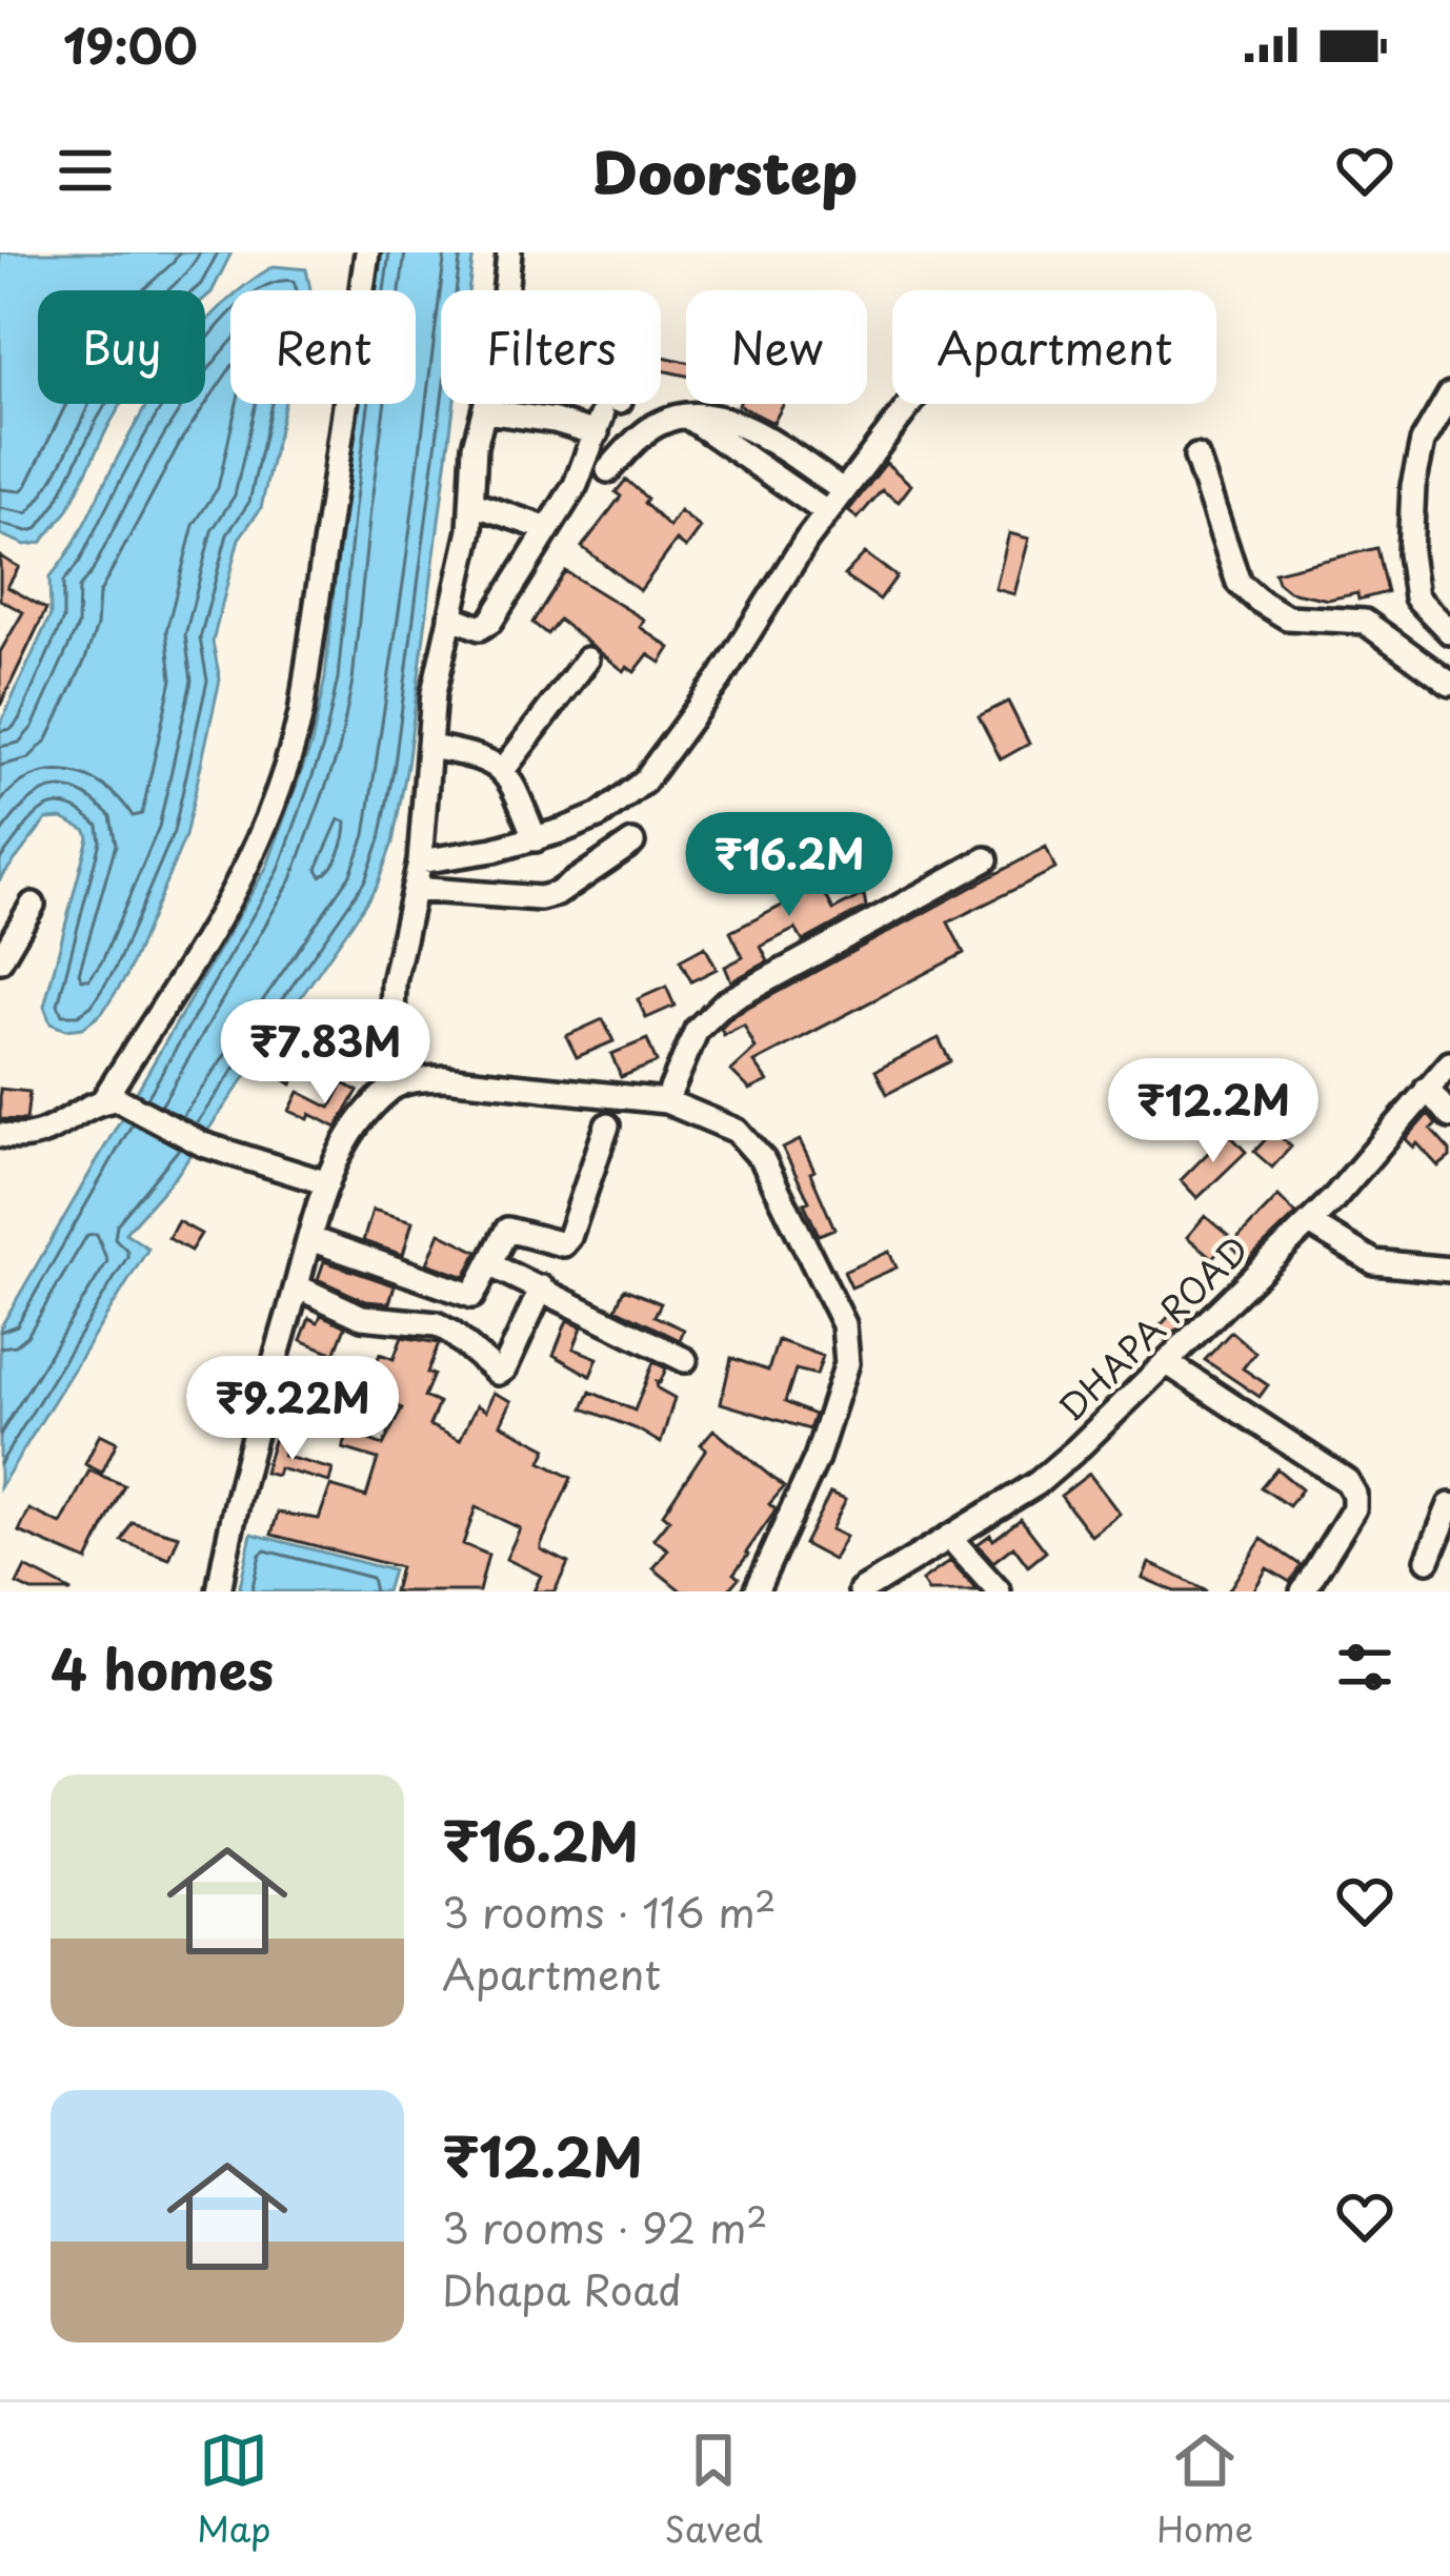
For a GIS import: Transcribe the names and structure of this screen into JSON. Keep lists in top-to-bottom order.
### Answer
{
  "streets": {
    "street": ["DHAPA ROAD"]
  },
  "page": {
    "status": "19:00",
    "header": "Doorstep",
    "chip": [
      "Buy",
      "Rent",
      "Filters",
      "New",
      "Apartment"
    ],
    "price": [
      "₹16.2M",
      "₹7.83M",
      "₹12.2M",
      "₹9.22M"
    ],
    "heading": "4 homes",
    "list": [
      {
        "name": "₹16.2M",
        "note": "3 rooms · 116 m² · Apartment"
      },
      {
        "name": "₹12.2M",
        "note": "3 rooms · 92 m² · Dhapa Road"
      }
    ],
    "tabs": ["Map", "Saved", "Home"]
  }
}
